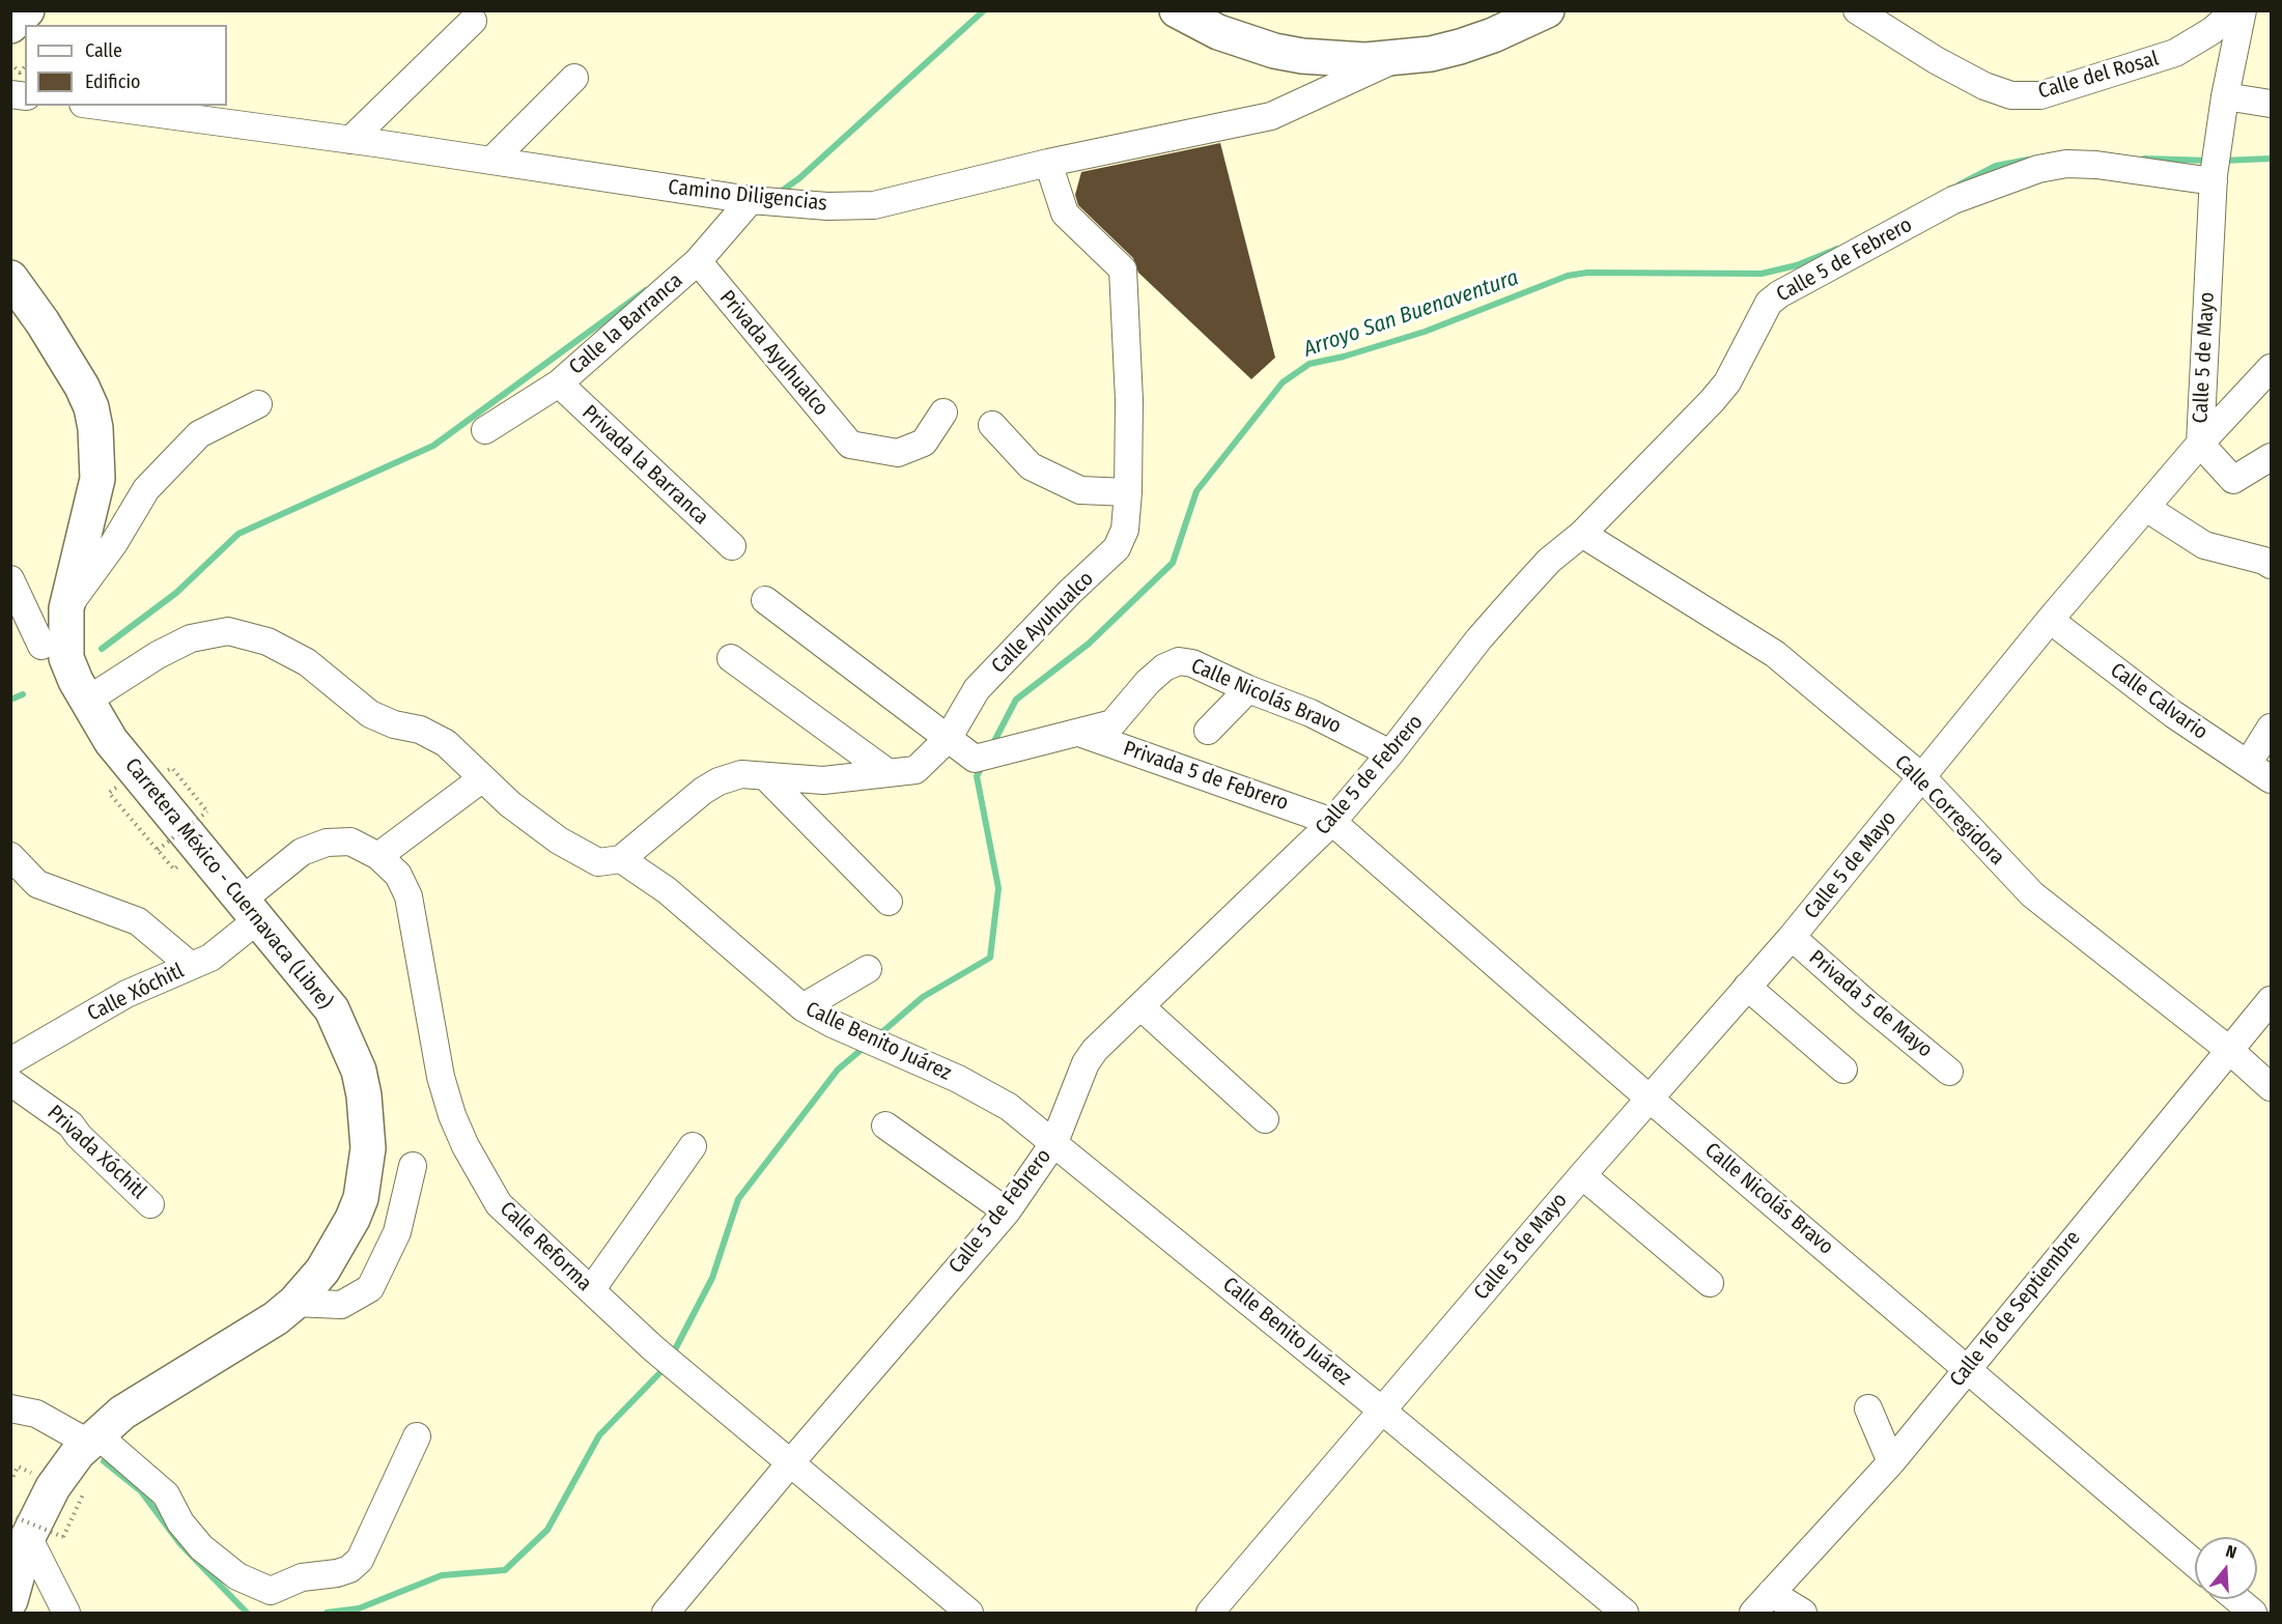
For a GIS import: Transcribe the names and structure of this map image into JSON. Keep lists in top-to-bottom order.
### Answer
{
  "streets": {
    "main road": ["Carretera México - Cuernavaca (Libre)"],
    "street": [
      "Calle del Rosal",
      "Camino Diligencias",
      "Calle 5 de Febrero",
      "Calle la Barranca",
      "Privada Ayuhualco",
      "Calle 5 de Mayo",
      "Privada la Barranca",
      "Calle Ayuhualco",
      "Calle Nicolás Bravo",
      "Calle Calvario",
      "Privada 5 de Febrero",
      "Calle Corregidora",
      "Calle Xóchitl",
      "Privada 5 de Mayo",
      "Calle Benito Juárez",
      "Privada Xóchitl",
      "Calle Reforma",
      "Calle 16 de Septiembre"
    ]
  },
  "crossings": [
    ["Camino Diligencias", "Calle la Barranca"],
    ["Camino Diligencias", "Calle Ayuhualco"],
    ["Calle 5 de Febrero", "Calle 5 de Mayo"],
    ["Calle 5 de Febrero", "Calle Nicolás Bravo"],
    ["Calle 5 de Febrero", "Privada 5 de Febrero"],
    ["Calle 5 de Febrero", "Calle Corregidora"],
    ["Calle 5 de Febrero", "Calle Benito Juárez"],
    ["Calle 5 de Febrero", "Calle Reforma"],
    ["Calle la Barranca", "Privada Ayuhualco"],
    ["Calle la Barranca", "Privada la Barranca"],
    ["Calle 5 de Mayo", "Calle Nicolás Bravo"],
    ["Calle 5 de Mayo", "Calle Calvario"],
    ["Calle 5 de Mayo", "Calle Corregidora"],
    ["Calle 5 de Mayo", "Privada 5 de Mayo"],
    ["Calle 5 de Mayo", "Calle Benito Juárez"],
    ["Calle Ayuhualco", "Calle Nicolás Bravo"],
    ["Calle Ayuhualco", "Calle Benito Juárez"],
    ["Calle Nicolás Bravo", "Privada 5 de Febrero"],
    ["Calle Nicolás Bravo", "Calle 16 de Septiembre"],
    ["Calle Corregidora", "Calle 16 de Septiembre"],
    ["Carretera México - Cuernavaca (Libre)", "Calle Xóchitl"],
    ["Carretera México - Cuernavaca (Libre)", "Calle Reforma"],
    ["Calle Xóchitl", "Calle Reforma"]
  ],
  "water": ["Arroyo San Buenaventura"],
  "legend": ["Calle", "Edificio"],
  "north": "top"
}
